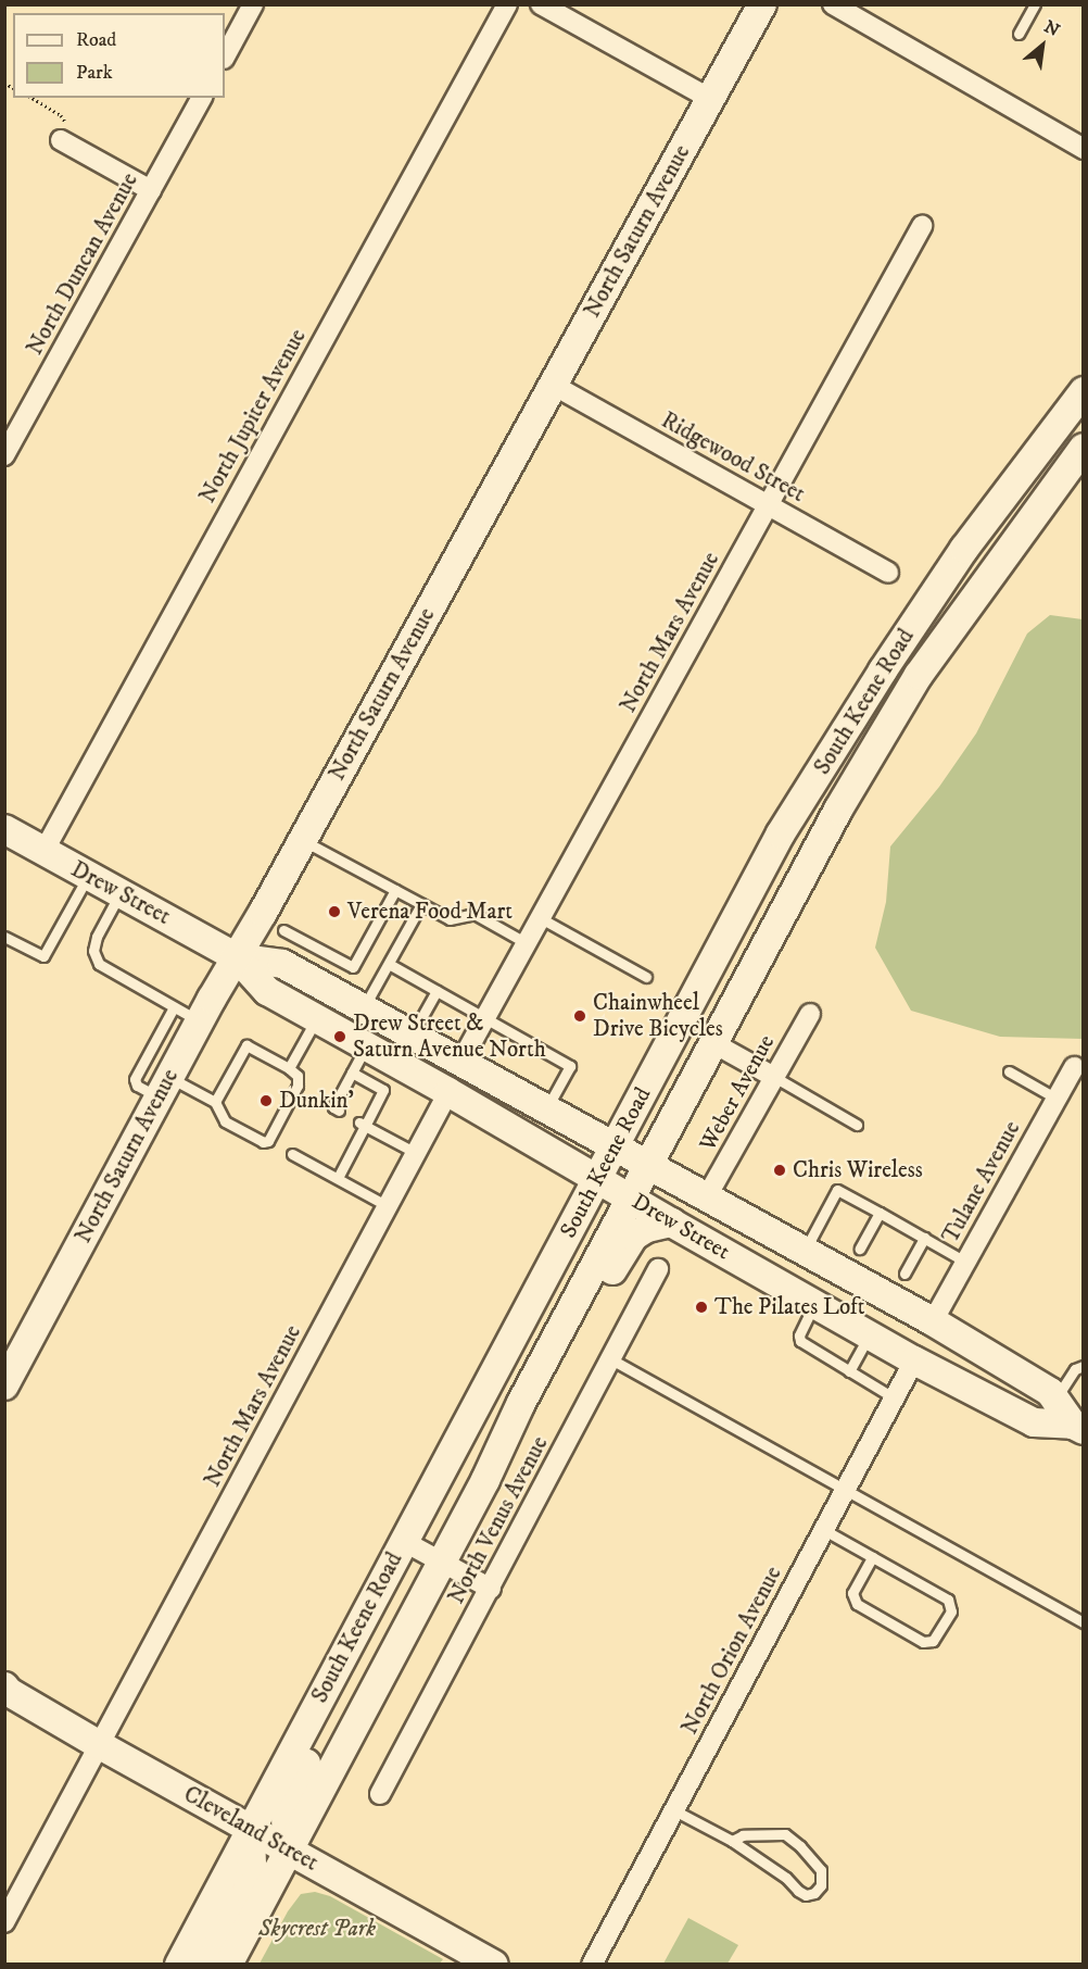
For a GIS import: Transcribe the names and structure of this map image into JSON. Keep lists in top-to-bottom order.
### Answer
{
  "streets": {
    "main road": [
      "North Saturn Avenue",
      "South Keene Road",
      "Drew Street",
      "Cleveland Street"
    ],
    "street": [
      "North Duncan Avenue",
      "North Jupiter Avenue",
      "Ridgewood Street",
      "North Mars Avenue",
      "Weber Avenue",
      "Tulane Avenue",
      "North Venus Avenue",
      "North Orion Avenue"
    ]
  },
  "crossings": [
    ["North Saturn Avenue", "Ridgewood Street"],
    ["North Saturn Avenue", "Drew Street"],
    ["North Jupiter Avenue", "Drew Street"],
    ["Ridgewood Street", "North Mars Avenue"],
    ["North Mars Avenue", "Drew Street"],
    ["North Mars Avenue", "Cleveland Street"],
    ["South Keene Road", "Drew Street"],
    ["South Keene Road", "Cleveland Street"],
    ["Drew Street", "Weber Avenue"],
    ["Drew Street", "Tulane Avenue"],
    ["Drew Street", "North Orion Avenue"]
  ],
  "parks": ["Skycrest Park"],
  "places": [
    "Verena Food Mart",
    "Chainwheel Drive Bicycles",
    "Drew Street & Saturn Avenue North",
    "Dunkin'",
    "Chris Wireless",
    "The Pilates Loft"
  ],
  "legend": ["Road", "Park"],
  "north": "top right"
}
